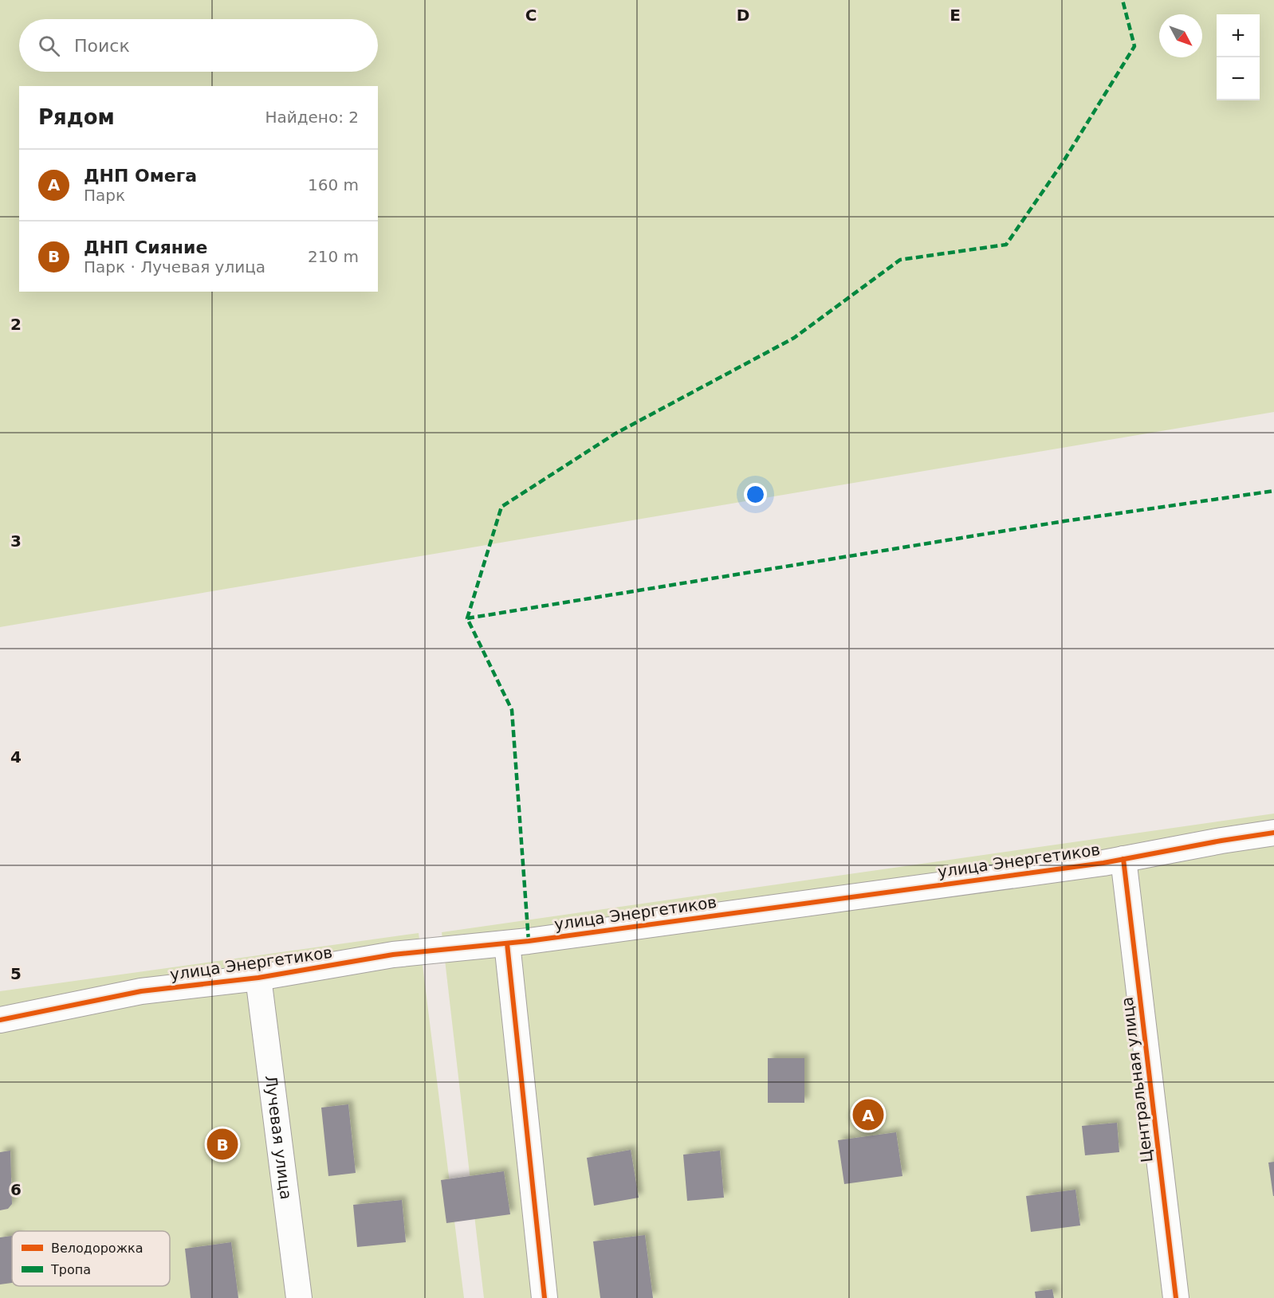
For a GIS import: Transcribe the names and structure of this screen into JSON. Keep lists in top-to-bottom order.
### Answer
{
  "streets": {
    "street": ["улица Энергетиков", "Центральная улица", "Лучевая улица"]
  },
  "crossings": [
    ["улица Энергетиков", "Центральная улица"],
    ["улица Энергетиков", "Лучевая улица"]
  ],
  "legend": ["Велодорожка", "Тропа"],
  "north": "bottom right",
  "page": {
    "map_buttons": ["+", "−"],
    "search": "Поиск",
    "heading": ["Рядом", "Найдено: 2"],
    "list": [
      {
        "mark": "A",
        "name": "ДНП Омега",
        "note": "Парк",
        "value": "160 m"
      },
      {
        "mark": "B",
        "name": "ДНП Сияние",
        "note": "Парк · Лучевая улица",
        "value": "210 m"
      }
    ],
    "pins": ["A", "B"]
  },
  "grid": {
    "columns": ["C", "D", "E"],
    "rows": [
      "2",
      "3",
      "4",
      "5",
      "6"
    ]
  }
}
